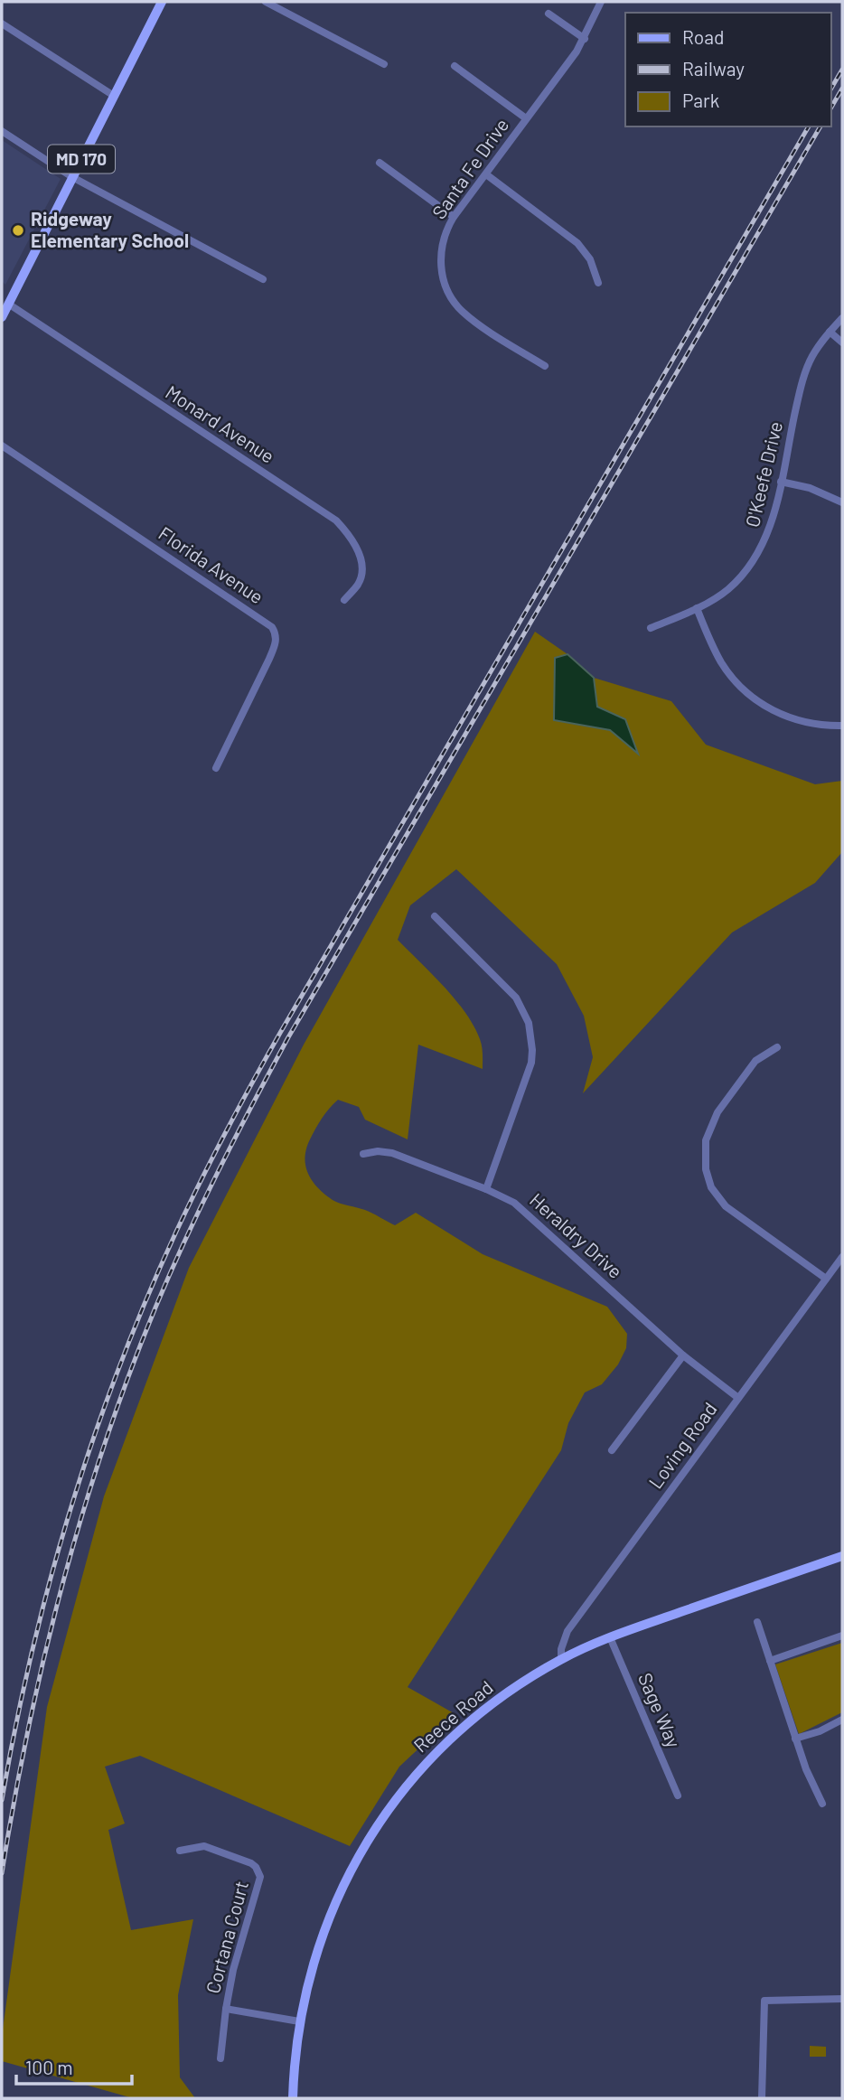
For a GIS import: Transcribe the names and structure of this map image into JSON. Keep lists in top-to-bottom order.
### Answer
{
  "streets": {
    "main road": ["MD 170", "Reece Road"],
    "street": [
      "Santa Fe Drive",
      "Monard Avenue",
      "O'Keefe Drive",
      "Florida Avenue",
      "Heraldry Drive",
      "Loving Road",
      "Sage Way",
      "Cortana Court"
    ]
  },
  "crossings": [
    ["MD 170", "Monard Avenue"],
    ["Heraldry Drive", "Loving Road"],
    ["Loving Road", "Reece Road"],
    ["Sage Way", "Reece Road"]
  ],
  "places": ["Ridgeway Elementary School"],
  "legend": ["Road", "Railway", "Park"],
  "scale_bar": "100 m"
}
